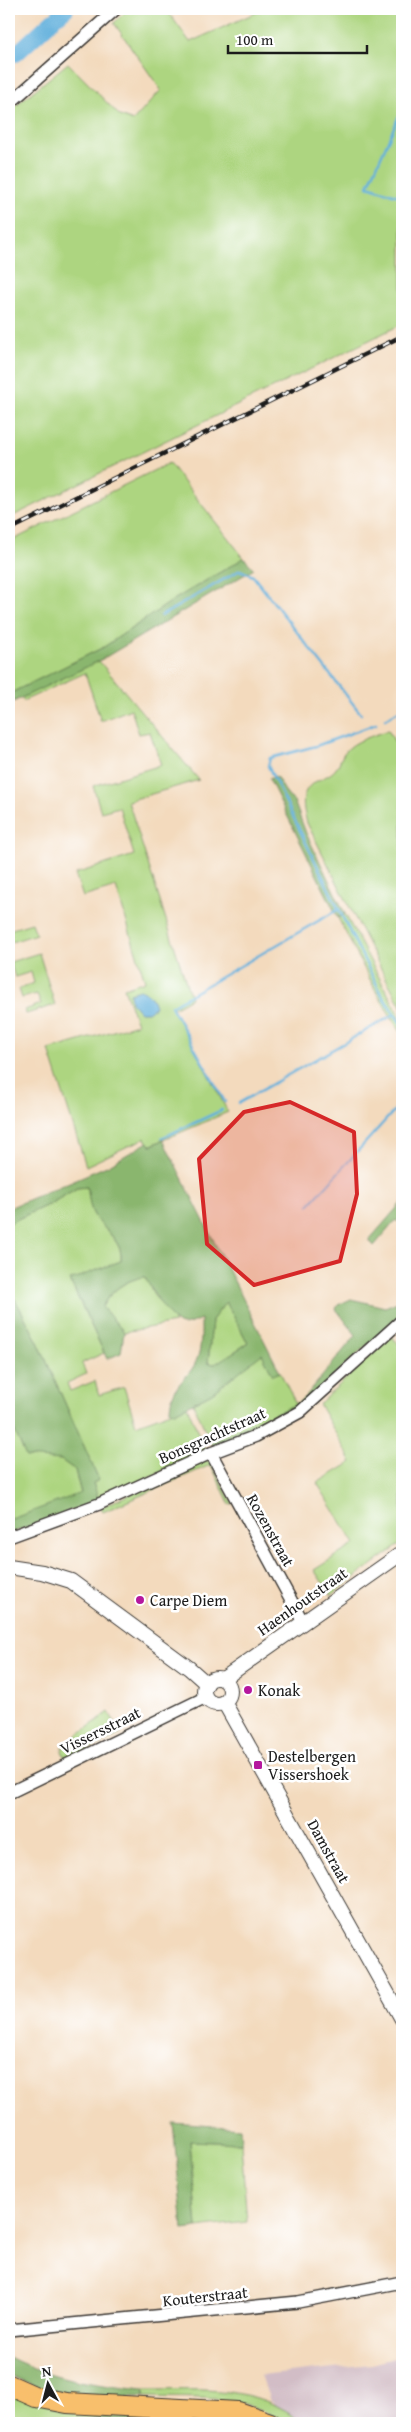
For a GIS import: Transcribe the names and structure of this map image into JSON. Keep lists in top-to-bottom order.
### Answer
{
  "streets": {
    "street": [
      "Bonsgrachtstraat",
      "Rozenstraat",
      "Haenhoutstraat",
      "Vissersstraat",
      "Damstraat",
      "Kouterstraat"
    ]
  },
  "crossings": [
    ["Bonsgrachtstraat", "Rozenstraat"],
    ["Rozenstraat", "Haenhoutstraat"],
    ["Haenhoutstraat", "Vissersstraat"],
    ["Haenhoutstraat", "Damstraat"],
    ["Vissersstraat", "Damstraat"]
  ],
  "places": {
    "other": ["Carpe Diem", "Konak"],
    "transit": ["Destelbergen Vissershoek"]
  },
  "scale_bar": "100 m",
  "north": "top"
}
